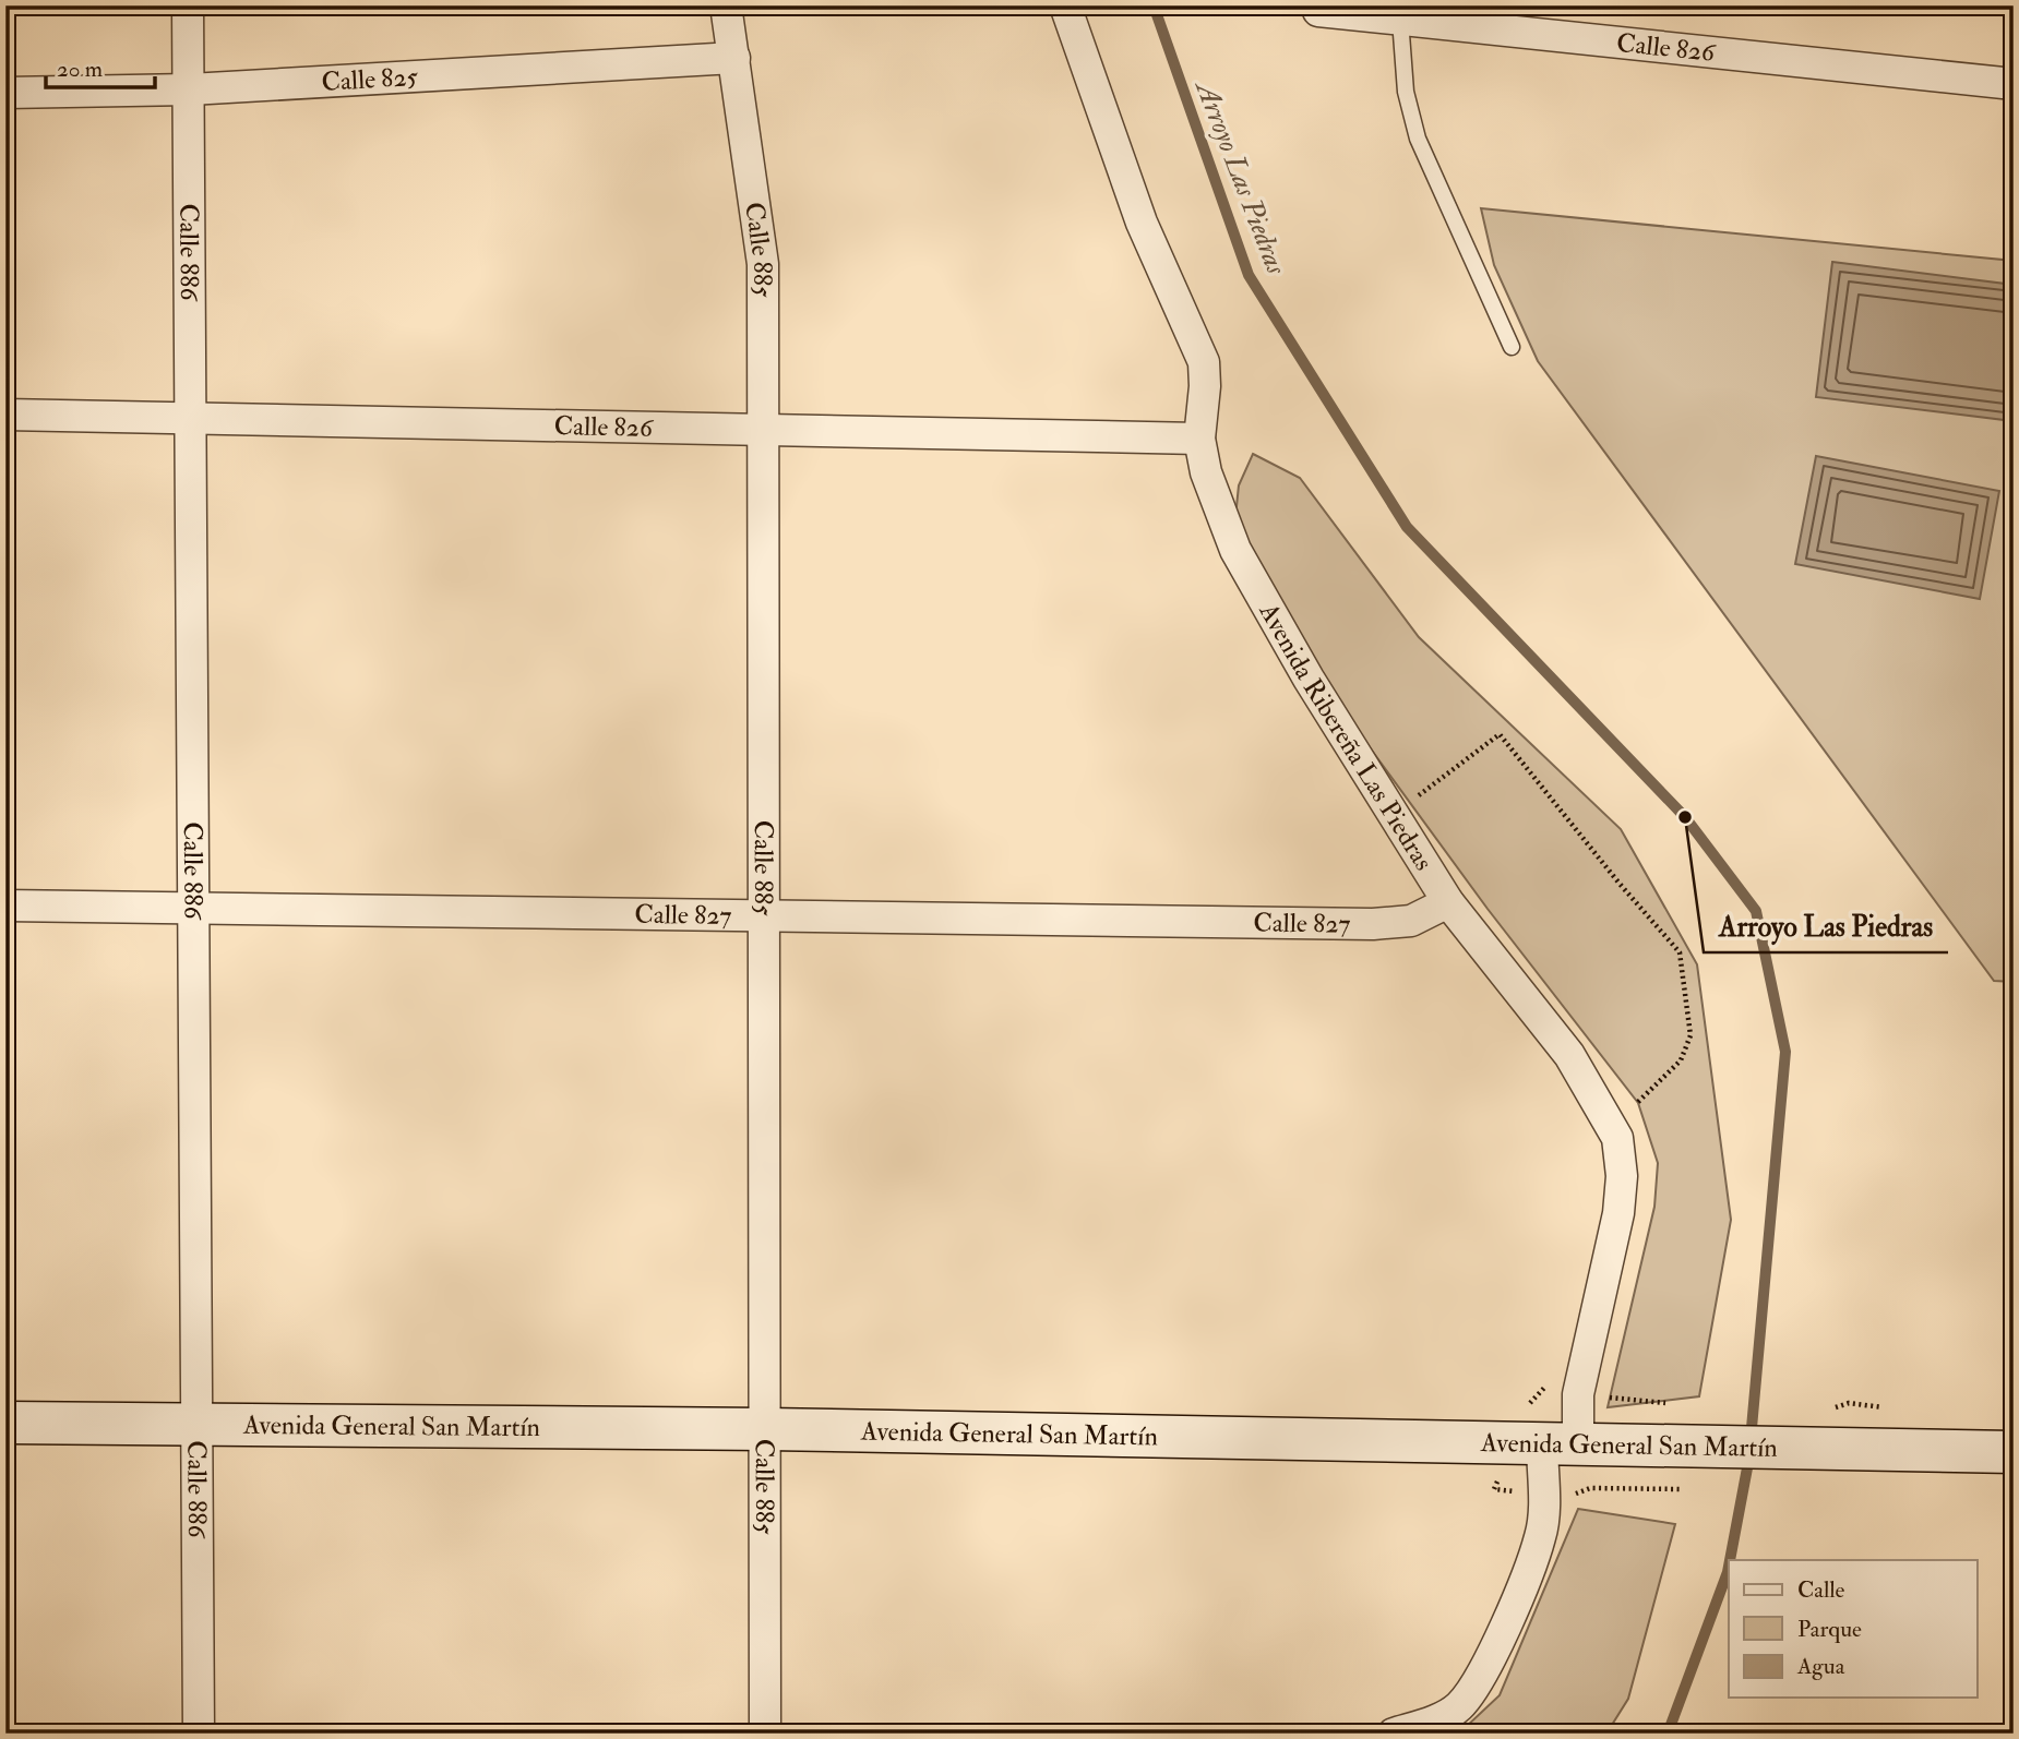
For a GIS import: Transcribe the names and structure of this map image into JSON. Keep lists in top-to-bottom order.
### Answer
{
  "streets": {
    "main road": ["Avenida General San Martín"],
    "street": [
      "Calle 826",
      "Calle 825",
      "Calle 885",
      "Calle 886",
      "Avenida Ribereña Las Piedras",
      "Calle 827"
    ]
  },
  "crossings": [
    ["Calle 826", "Calle 885"],
    ["Calle 826", "Calle 886"],
    ["Calle 826", "Avenida Ribereña Las Piedras"],
    ["Calle 825", "Calle 885"],
    ["Calle 825", "Calle 886"],
    ["Calle 885", "Calle 827"],
    ["Calle 885", "Avenida General San Martín"],
    ["Calle 886", "Calle 827"],
    ["Calle 886", "Avenida General San Martín"],
    ["Avenida Ribereña Las Piedras", "Calle 827"],
    ["Avenida Ribereña Las Piedras", "Avenida General San Martín"]
  ],
  "water": ["Arroyo Las Piedras"],
  "places": ["Arroyo Las Piedras"],
  "legend": ["Calle", "Parque", "Agua"],
  "scale_bar": "20 m"
}
